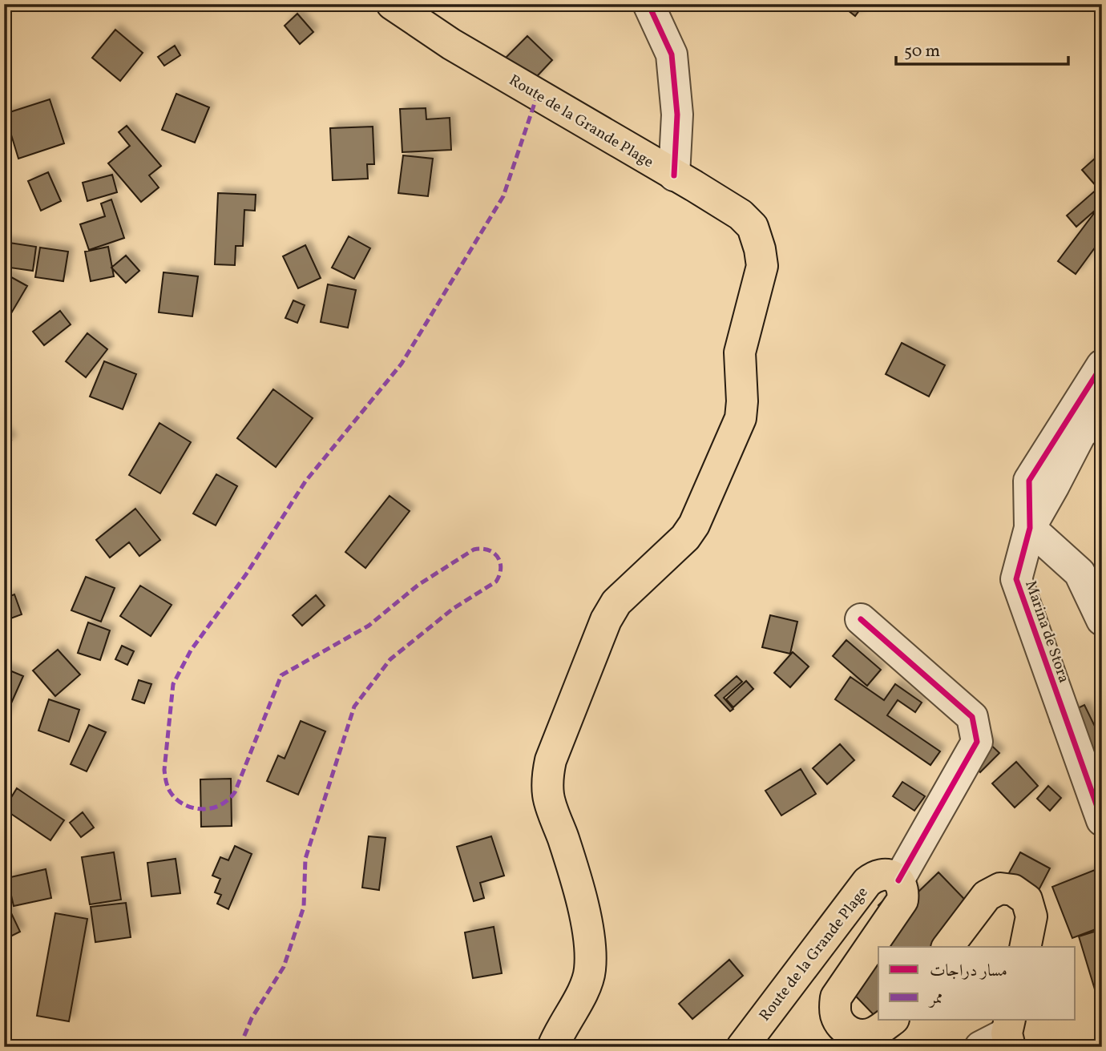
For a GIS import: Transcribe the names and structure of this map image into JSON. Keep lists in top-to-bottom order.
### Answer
{
  "streets": {
    "main road": ["Route de la Grande Plage"],
    "street": ["Marina de Stora"]
  },
  "legend": ["مسار دراجات", "ممر"],
  "scale_bar": "50 m"
}
